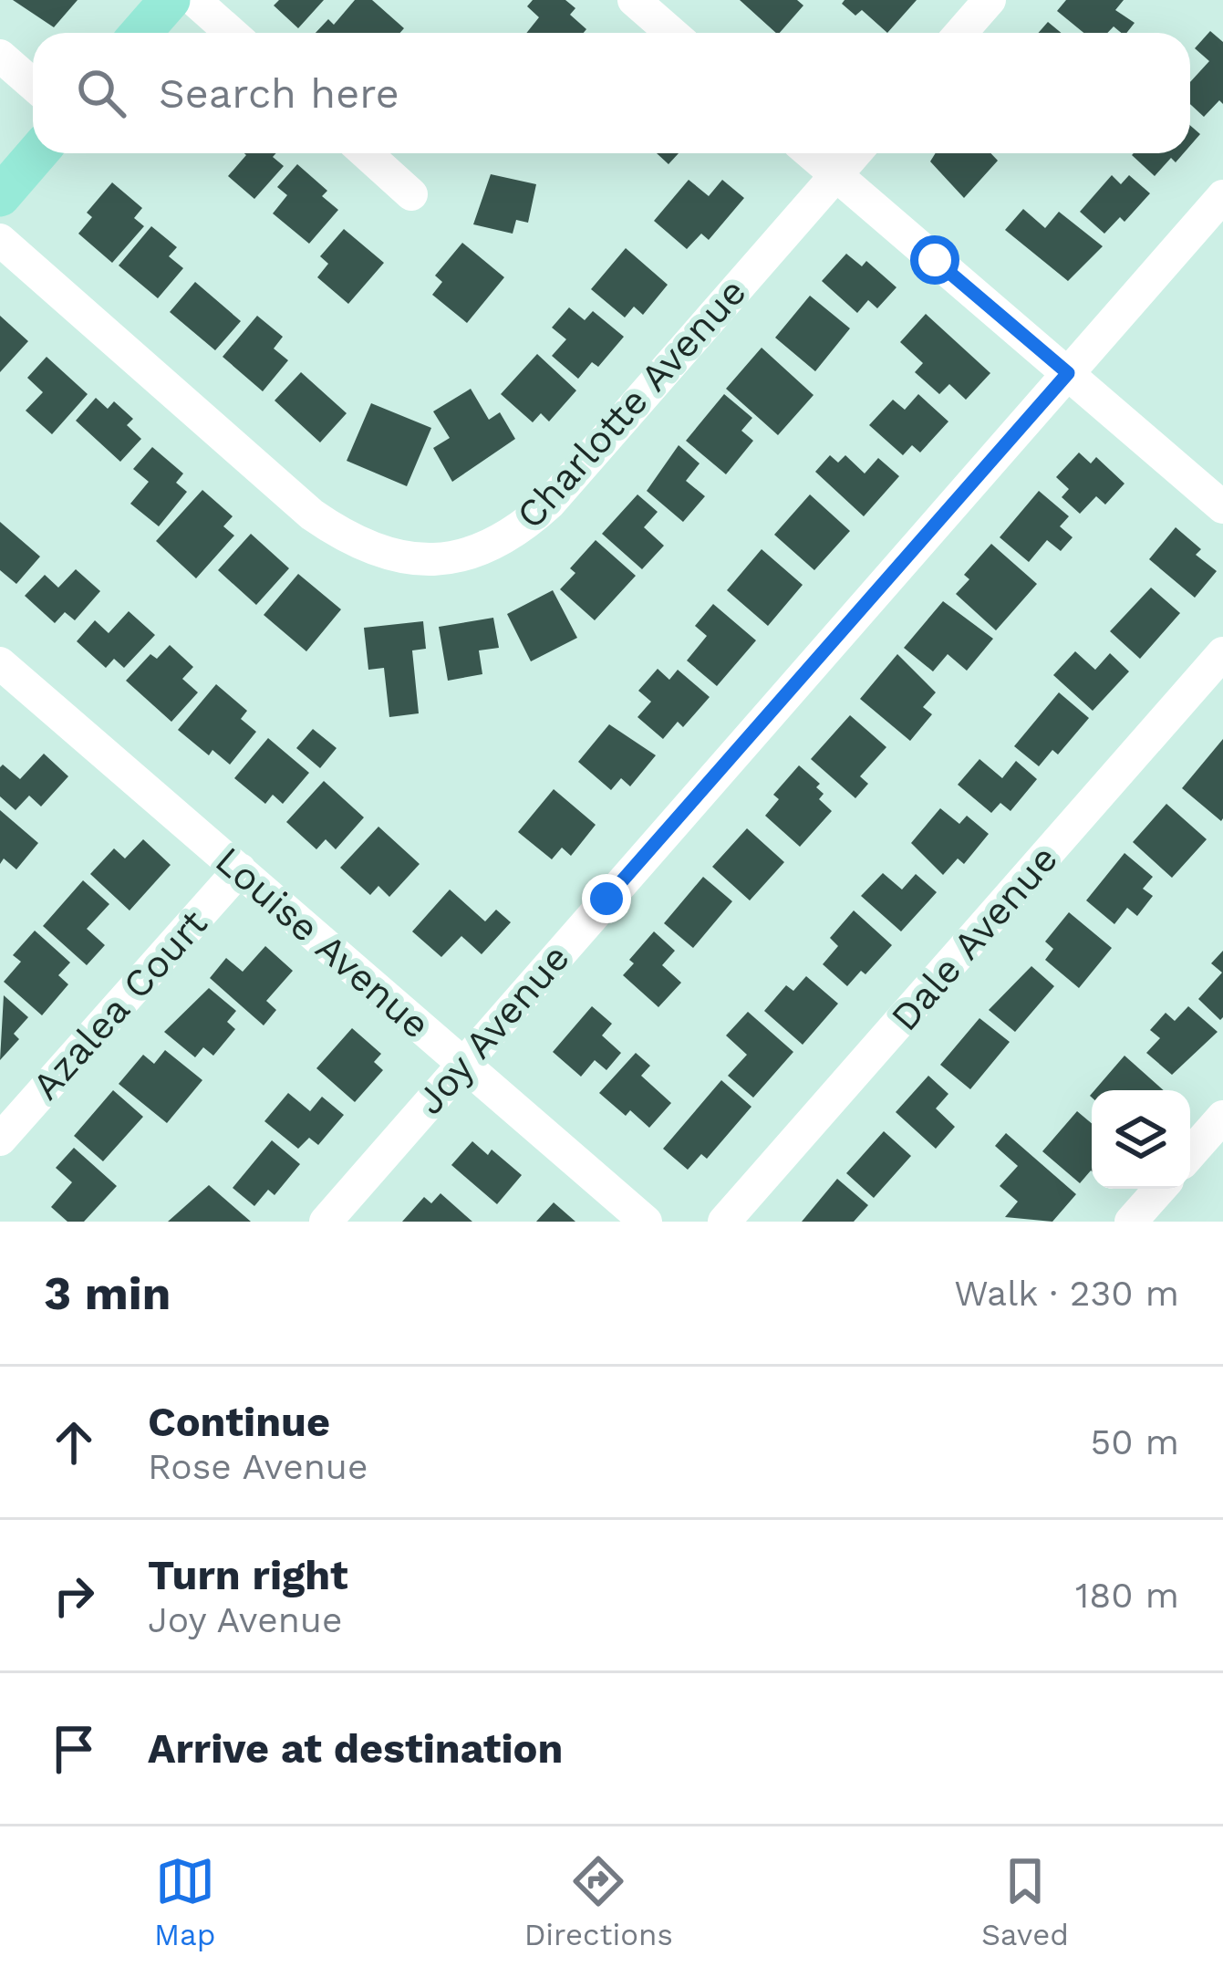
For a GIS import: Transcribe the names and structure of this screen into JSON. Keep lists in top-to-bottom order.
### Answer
{
  "streets": {
    "street": [
      "Charlotte Avenue",
      "Dale Avenue",
      "Louise Avenue",
      "Azalea Court",
      "Joy Avenue"
    ]
  },
  "crossings": [
    ["Louise Avenue", "Azalea Court"],
    ["Louise Avenue", "Joy Avenue"]
  ],
  "page": {
    "search": "Search here",
    "heading": ["3 min", "Walk · 230 m"],
    "list": [
      ["Continue", "Rose Avenue", "50 m"],
      ["Turn right", "Joy Avenue", "180 m"],
      "Arrive at destination"
    ],
    "nav": ["Map", "Directions", "Saved"]
  }
}
